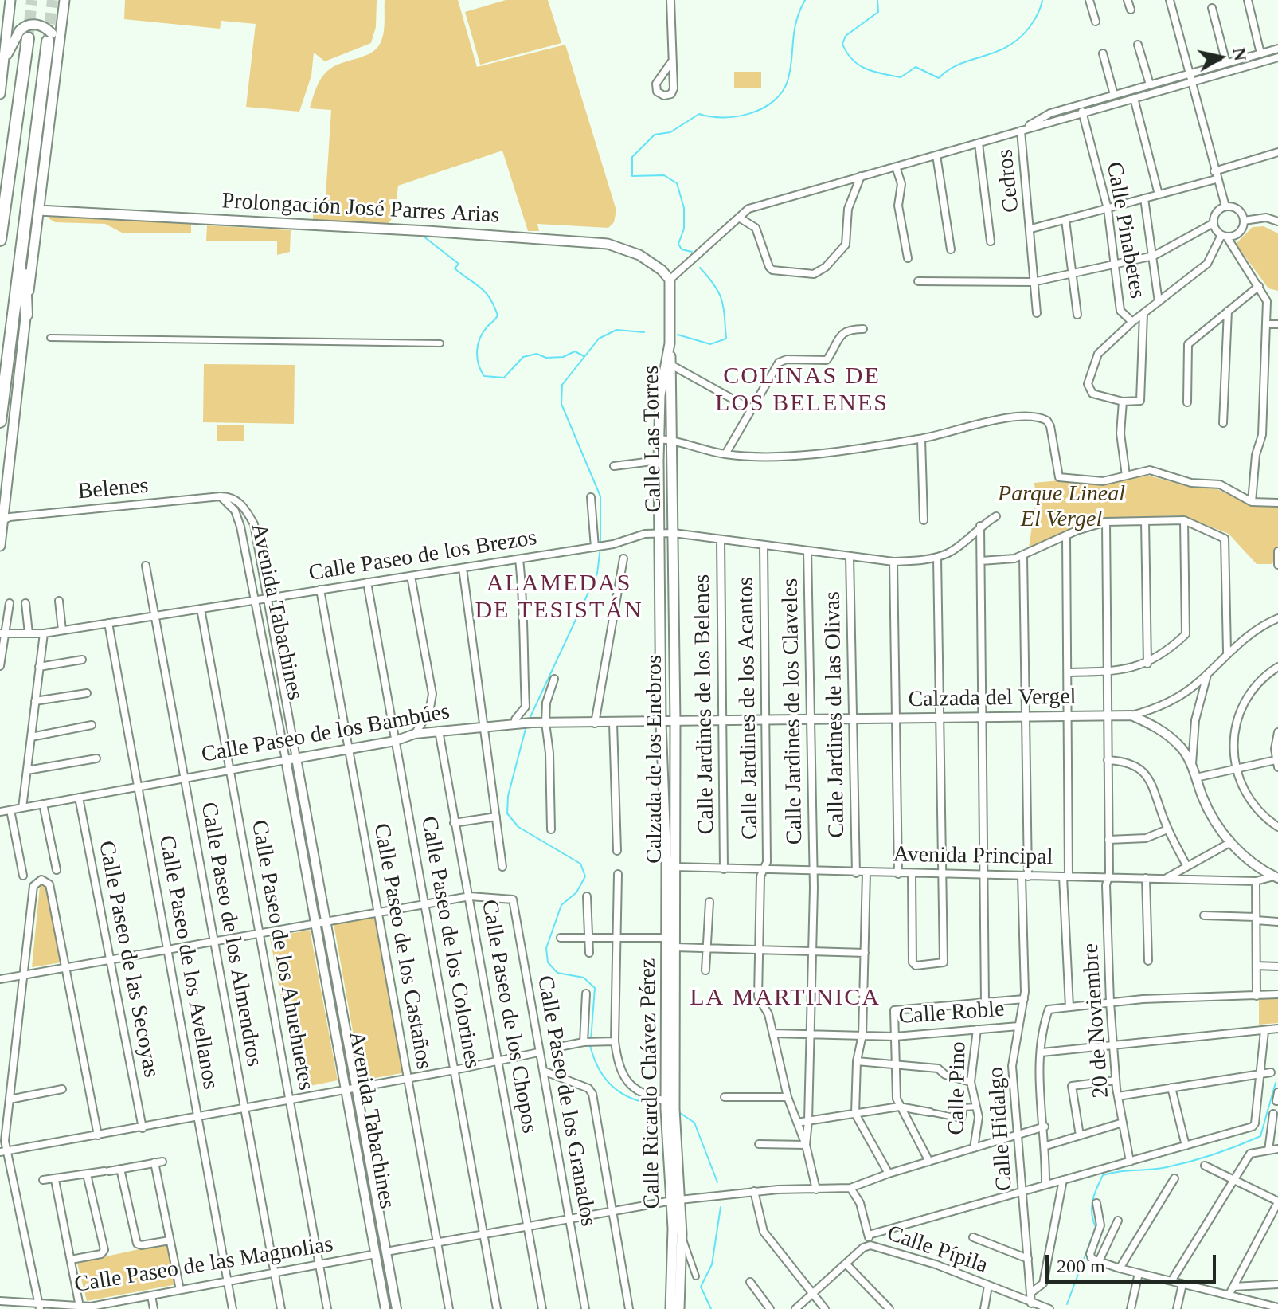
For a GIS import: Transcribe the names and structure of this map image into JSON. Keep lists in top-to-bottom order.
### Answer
{
  "streets": {
    "main road": [
      "Prolongación José Parres Arias",
      "Calle Las Torres",
      "Calzada de los Enebros",
      "Calle Ricardo Chávez Pérez"
    ],
    "street": [
      "Cedros",
      "Calle Pinabetes",
      "Belenes",
      "Calle Paseo de los Brezos",
      "Avenida Tabachines",
      "Calzada del Vergel",
      "Calle Jardines de los Belenes",
      "Calle Jardines de los Acantos",
      "Calle Jardines de los Claveles",
      "Calle Jardines de las Olivas",
      "Calle Paseo de los Bambúes",
      "Avenida Principal",
      "Calle Paseo de los Almendros",
      "Calle Paseo de los Colorines",
      "Calle Paseo de los Castaños",
      "Calle Paseo de los Ahuehuetes",
      "Calle Paseo de las Secoyas",
      "Calle Paseo de los Avellanos",
      "Calle Roble",
      "Calle Paseo de los Chopos",
      "20 de Noviembre",
      "Calle Pino",
      "Calle Paseo de los Granados",
      "Calle Hidalgo",
      "Calle Pípila",
      "Calle Paseo de las Magnolias"
    ]
  },
  "crossings": [
    ["Prolongación José Parres Arias", "Calle Las Torres"],
    ["Calle Las Torres", "Calle Paseo de los Brezos"],
    ["Calle Las Torres", "Calzada de los Enebros"],
    ["Belenes", "Avenida Tabachines"],
    ["Calle Paseo de los Brezos", "Avenida Tabachines"],
    ["Calle Paseo de los Brezos", "Calle Jardines de los Belenes"],
    ["Calle Paseo de los Brezos", "Calle Jardines de los Acantos"],
    ["Calle Paseo de los Brezos", "Calle Jardines de los Claveles"],
    ["Calle Paseo de los Brezos", "Calle Jardines de las Olivas"],
    ["Calle Paseo de los Brezos", "Calzada de los Enebros"],
    ["Calle Paseo de los Brezos", "Calle Paseo de los Almendros"],
    ["Calle Paseo de los Brezos", "Calle Paseo de los Colorines"],
    ["Calle Paseo de los Brezos", "Calle Paseo de los Castaños"],
    ["Calle Paseo de los Brezos", "Calle Paseo de los Ahuehuetes"],
    ["Calle Paseo de los Brezos", "Calle Paseo de los Avellanos"],
    ["Avenida Tabachines", "Calle Paseo de los Bambúes"],
    ["Avenida Tabachines", "Calle Paseo de las Magnolias"],
    ["Calzada del Vergel", "Calle Jardines de los Belenes"],
    ["Calzada del Vergel", "Calle Jardines de los Acantos"],
    ["Calzada del Vergel", "Calle Jardines de los Claveles"],
    ["Calzada del Vergel", "Calle Jardines de las Olivas"],
    ["Calzada del Vergel", "Calle Paseo de los Bambúes"],
    ["Calzada del Vergel", "Calzada de los Enebros"],
    ["Calzada del Vergel", "20 de Noviembre"],
    ["Calzada del Vergel", "Calle Hidalgo"],
    ["Calle Jardines de los Belenes", "Avenida Principal"],
    ["Calle Jardines de los Acantos", "Calle Jardines de los Claveles"],
    ["Calle Jardines de los Acantos", "Avenida Principal"],
    ["Calle Jardines de los Acantos", "Calle Roble"],
    ["Calle Jardines de los Claveles", "Avenida Principal"],
    ["Calle Jardines de los Claveles", "Calle Roble"],
    ["Calle Jardines de las Olivas", "Avenida Principal"],
    ["Calle Paseo de los Bambúes", "Calzada de los Enebros"],
    ["Calle Paseo de los Bambúes", "Calle Paseo de los Almendros"],
    ["Calle Paseo de los Bambúes", "Calle Paseo de los Colorines"],
    ["Calle Paseo de los Bambúes", "Calle Paseo de los Castaños"],
    ["Calle Paseo de los Bambúes", "Calle Paseo de los Ahuehuetes"],
    ["Calle Paseo de los Bambúes", "Calle Paseo de las Secoyas"],
    ["Calle Paseo de los Bambúes", "Calle Paseo de los Avellanos"],
    ["Calle Paseo de los Bambúes", "Calle Paseo de los Chopos"],
    ["Calzada de los Enebros", "Avenida Principal"],
    ["Calzada de los Enebros", "Calle Ricardo Chávez Pérez"],
    ["Avenida Principal", "20 de Noviembre"],
    ["Avenida Principal", "Calle Hidalgo"],
    ["Calle Paseo de los Almendros", "Calle Paseo de las Magnolias"],
    ["Calle Paseo de los Ahuehuetes", "Calle Paseo de las Magnolias"],
    ["Calle Paseo de los Avellanos", "Calle Paseo de las Magnolias"],
    ["Calle Roble", "Calle Pino"],
    ["Calle Roble", "Calle Hidalgo"],
    ["Calle Paseo de los Chopos", "Calle Paseo de los Granados"],
    ["Calle Hidalgo", "Calle Pípila"]
  ],
  "districts": ["COLINAS DE LOS BELENES", "ALAMEDAS DE TESISTÁN", "LA MARTINICA"],
  "parks": ["Parque Lineal El Vergel"],
  "scale_bar": "200 m",
  "north": "right"
}
